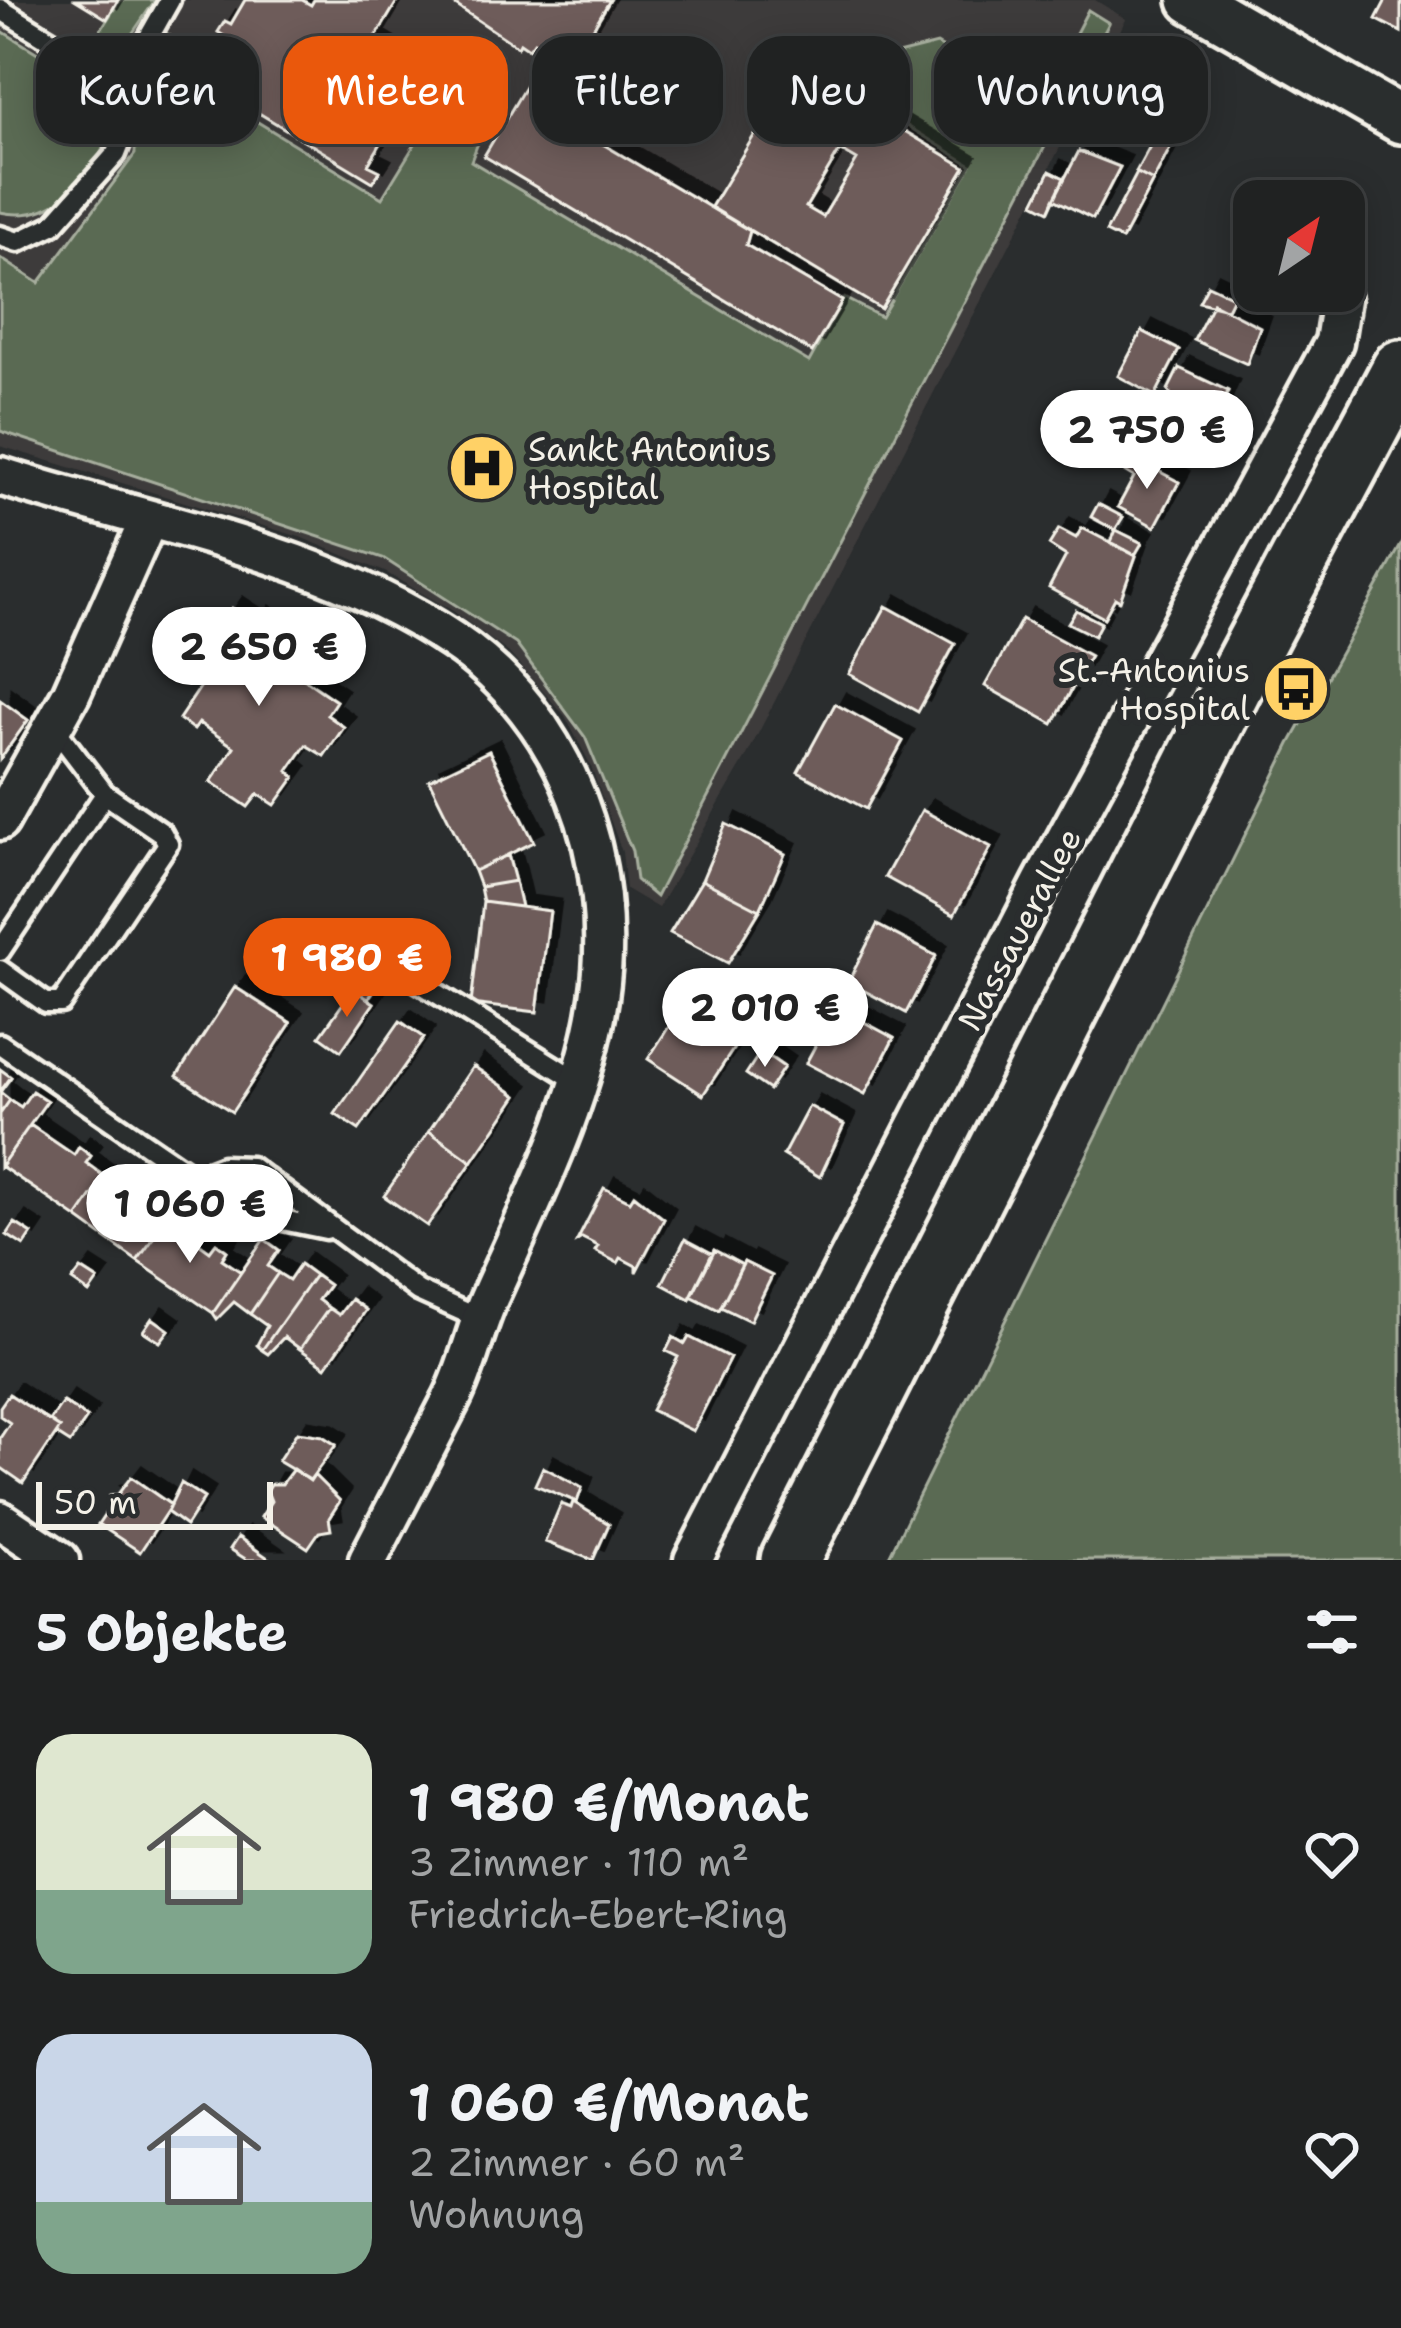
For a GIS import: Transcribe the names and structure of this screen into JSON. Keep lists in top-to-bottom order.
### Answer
{
  "streets": {
    "street": ["Nassauerallee"]
  },
  "places": {
    "hospital": ["Sankt Antonius Hospital"],
    "bus stop": ["St.-Antonius Hospital"]
  },
  "scale_bar": "50 m",
  "north": "top right",
  "page": {
    "chip": [
      "Kaufen",
      "Mieten",
      "Filter",
      "Neu",
      "Wohnung"
    ],
    "price": [
      "2 750 €",
      "2 650 €",
      "1 980 €",
      "2 010 €",
      "1 060 €"
    ],
    "scale": "50 m",
    "heading": "5 Objekte",
    "list": [
      {
        "name": "1 980 €/Monat",
        "note": "3 Zimmer · 110 m² · Friedrich-Ebert-Ring"
      },
      {
        "name": "1 060 €/Monat",
        "note": "2 Zimmer · 60 m² · Wohnung"
      }
    ]
  }
}
